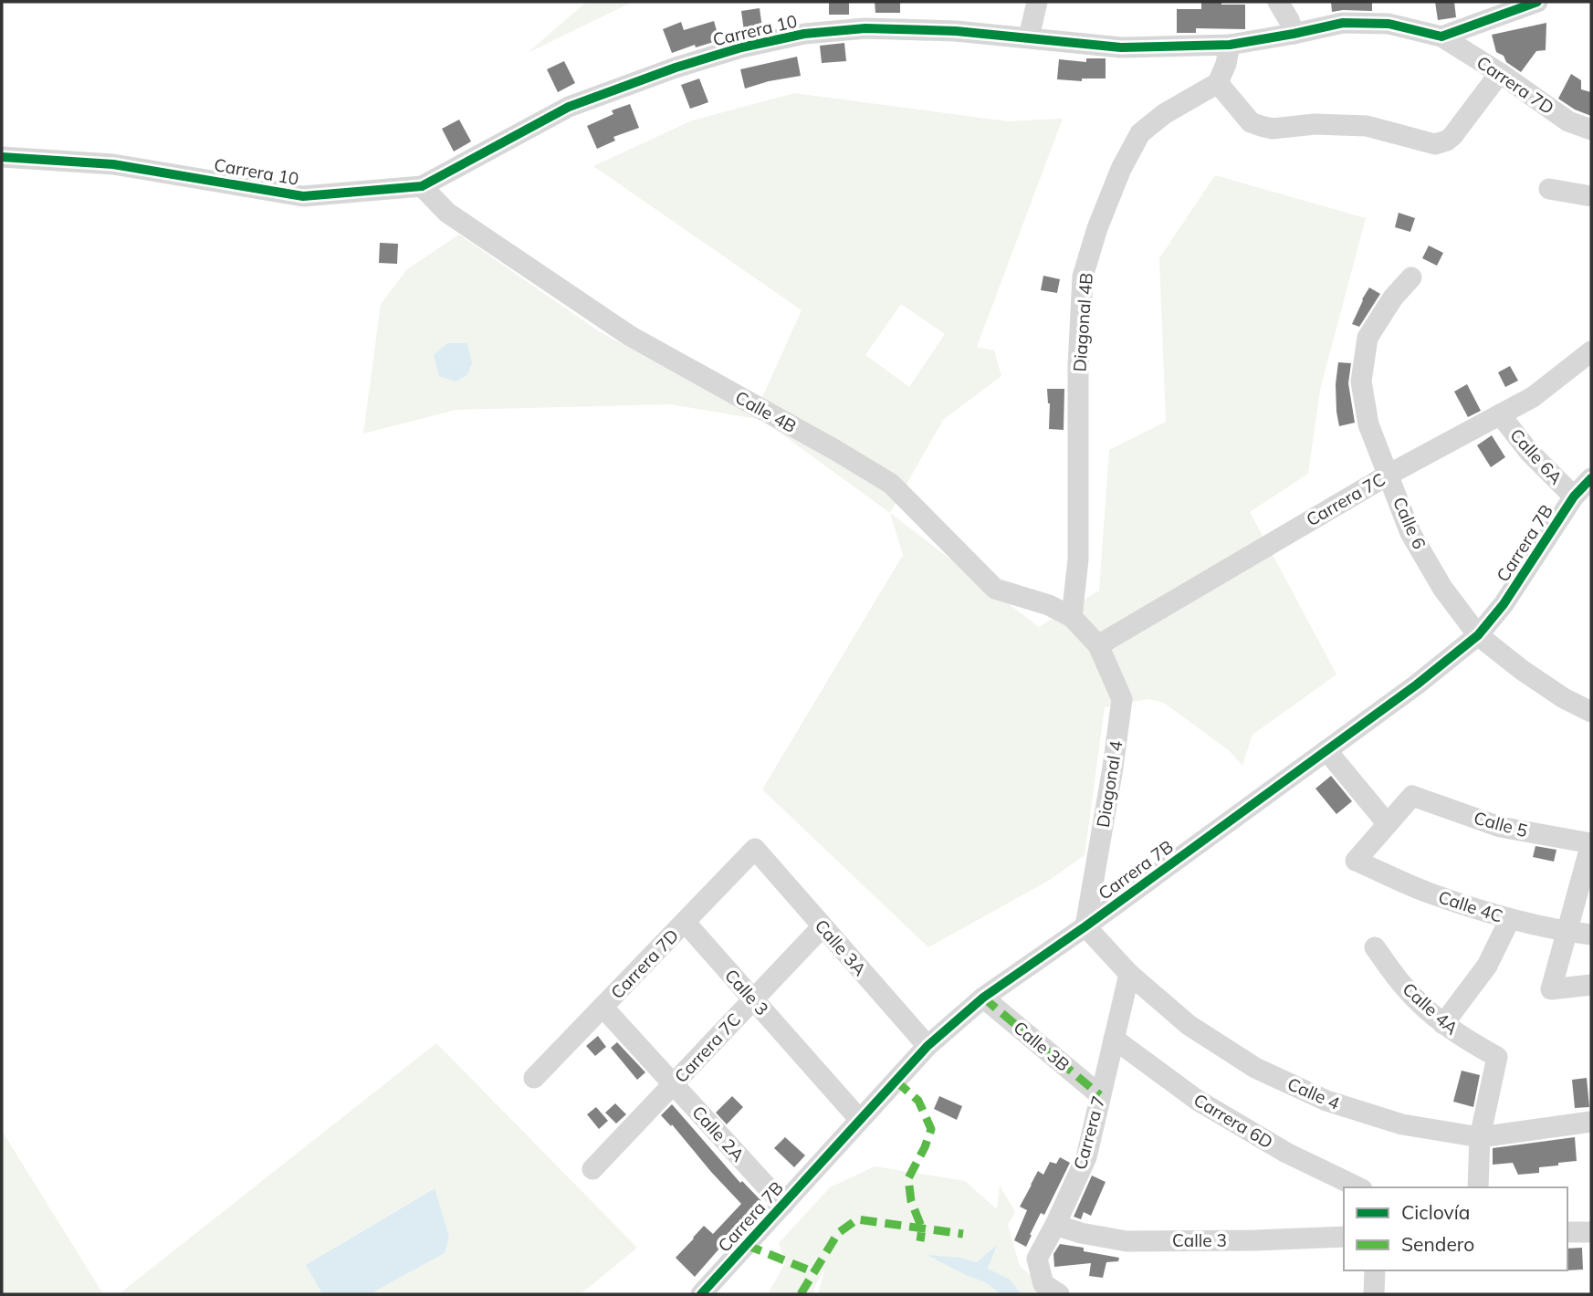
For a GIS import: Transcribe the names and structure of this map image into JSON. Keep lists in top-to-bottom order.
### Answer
{
  "streets": {
    "street": [
      "Carrera 10",
      "Carrera 7D",
      "Diagonal 4B",
      "Calle 4B",
      "Calle 6A",
      "Carrera 7C",
      "Calle 6",
      "Carrera 7B",
      "Diagonal 4",
      "Calle 5",
      "Calle 4C",
      "Calle 3A",
      "Calle 3",
      "Calle 4A",
      "Calle 3B",
      "Calle 4",
      "Carrera 6D",
      "Carrera 7",
      "Calle 2A"
    ]
  },
  "crossings": [
    ["Carrera 10", "Carrera 7D"],
    ["Carrera 10", "Calle 4B"],
    ["Carrera 7D", "Calle 3A"],
    ["Carrera 7D", "Calle 3"],
    ["Carrera 7D", "Calle 2A"],
    ["Diagonal 4B", "Calle 4B"],
    ["Calle 4B", "Carrera 7C"],
    ["Calle 4B", "Diagonal 4"],
    ["Calle 6A", "Carrera 7C"],
    ["Calle 6A", "Carrera 7B"],
    ["Carrera 7C", "Calle 6"],
    ["Carrera 7C", "Diagonal 4"],
    ["Carrera 7C", "Calle 3A"],
    ["Carrera 7C", "Calle 3"],
    ["Carrera 7C", "Calle 2A"],
    ["Calle 6", "Carrera 7B"],
    ["Carrera 7B", "Diagonal 4"],
    ["Carrera 7B", "Calle 3A"],
    ["Carrera 7B", "Calle 3"],
    ["Carrera 7B", "Calle 3B"],
    ["Carrera 7B", "Calle 4"],
    ["Carrera 7B", "Calle 2A"],
    ["Diagonal 4", "Calle 4"],
    ["Calle 5", "Calle 4C"],
    ["Calle 3", "Carrera 7"],
    ["Calle 4A", "Calle 4"],
    ["Calle 3B", "Carrera 7"],
    ["Calle 4", "Carrera 7"],
    ["Carrera 6D", "Carrera 7"]
  ],
  "legend": ["Ciclovía", "Sendero"]
}
